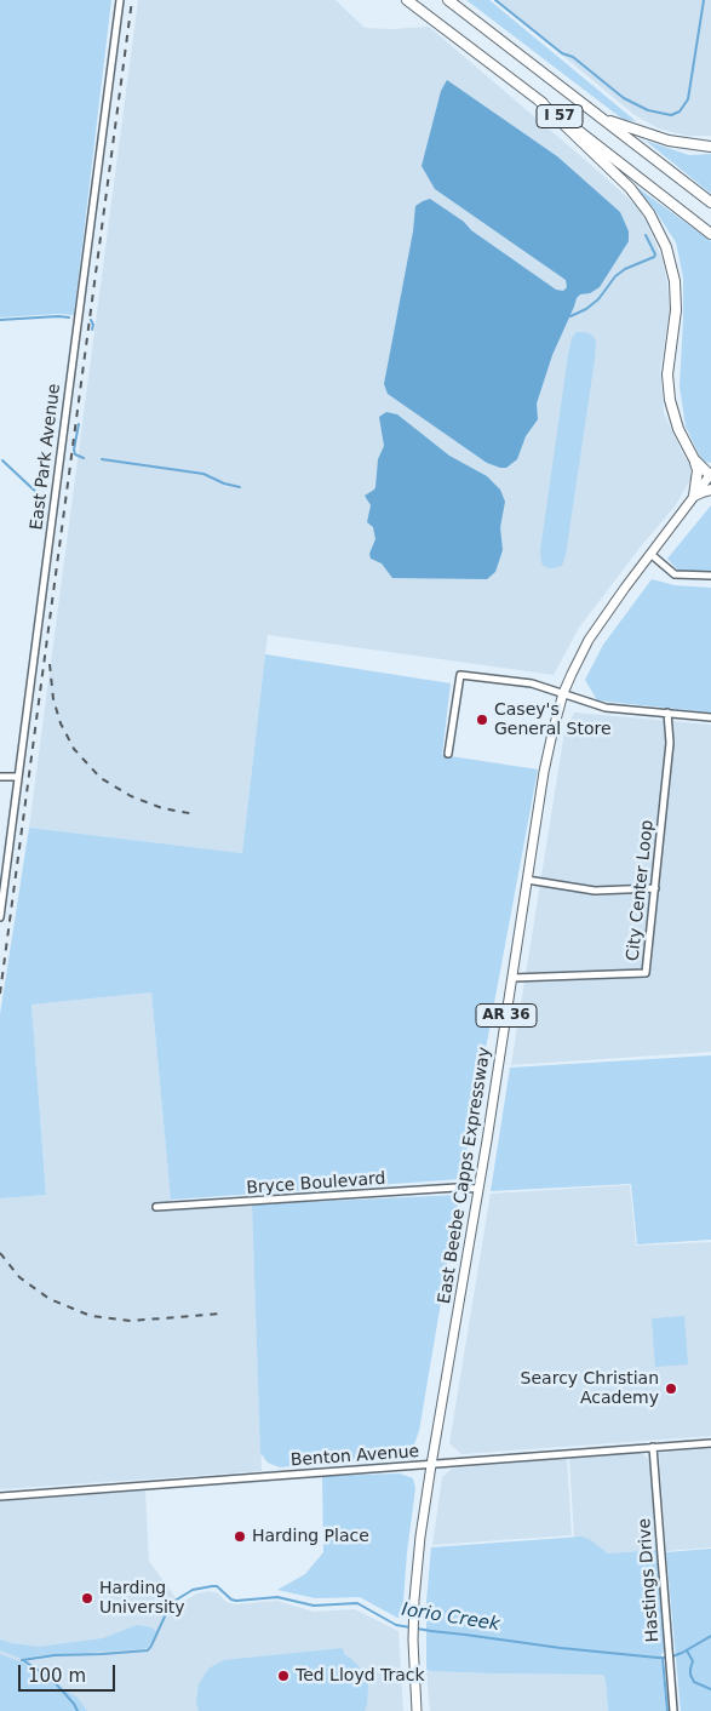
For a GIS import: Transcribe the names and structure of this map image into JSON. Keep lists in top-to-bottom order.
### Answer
{
  "streets": {
    "highway": ["I 57"],
    "main road": ["AR 36", "East Beebe Capps Expressway"],
    "street": [
      "East Park Avenue",
      "City Center Loop",
      "Bryce Boulevard",
      "Benton Avenue",
      "Hastings Drive"
    ]
  },
  "crossings": [
    ["City Center Loop", "East Beebe Capps Expressway"],
    ["East Beebe Capps Expressway", "Bryce Boulevard"],
    ["East Beebe Capps Expressway", "Benton Avenue"],
    ["Benton Avenue", "Hastings Drive"]
  ],
  "water": ["Iorio Creek"],
  "places": [
    "Casey's General Store",
    "Searcy Christian Academy",
    "Harding Place",
    "Harding University",
    "Ted Lloyd Track"
  ],
  "scale_bar": "100 m"
}
